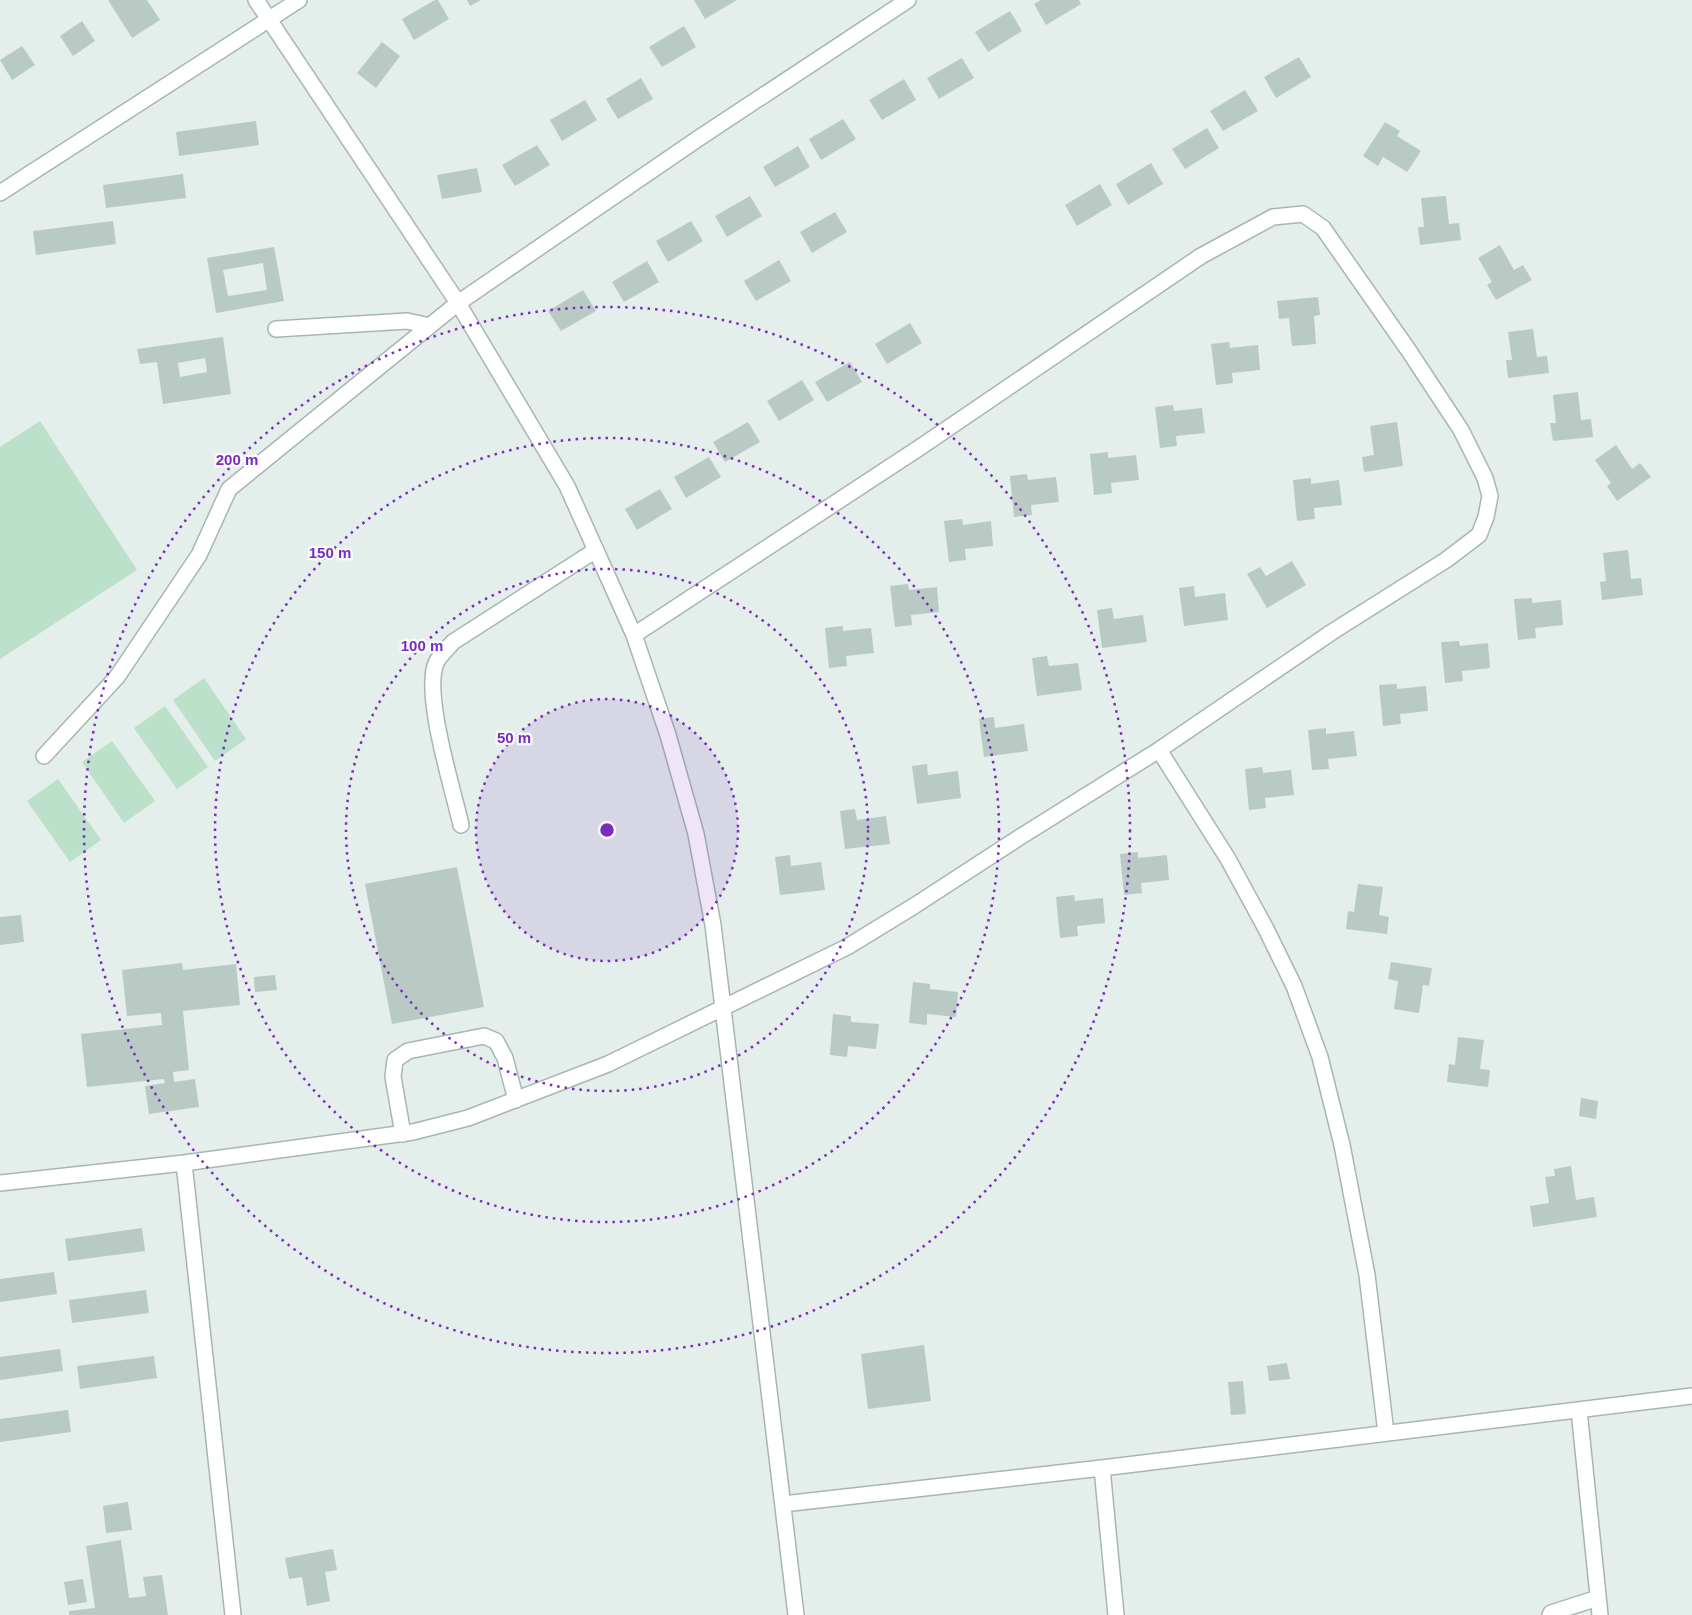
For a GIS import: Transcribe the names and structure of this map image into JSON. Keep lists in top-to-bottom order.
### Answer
{
  "rings": [
    "200 m",
    "150 m",
    "100 m",
    "50 m"
  ]
}
